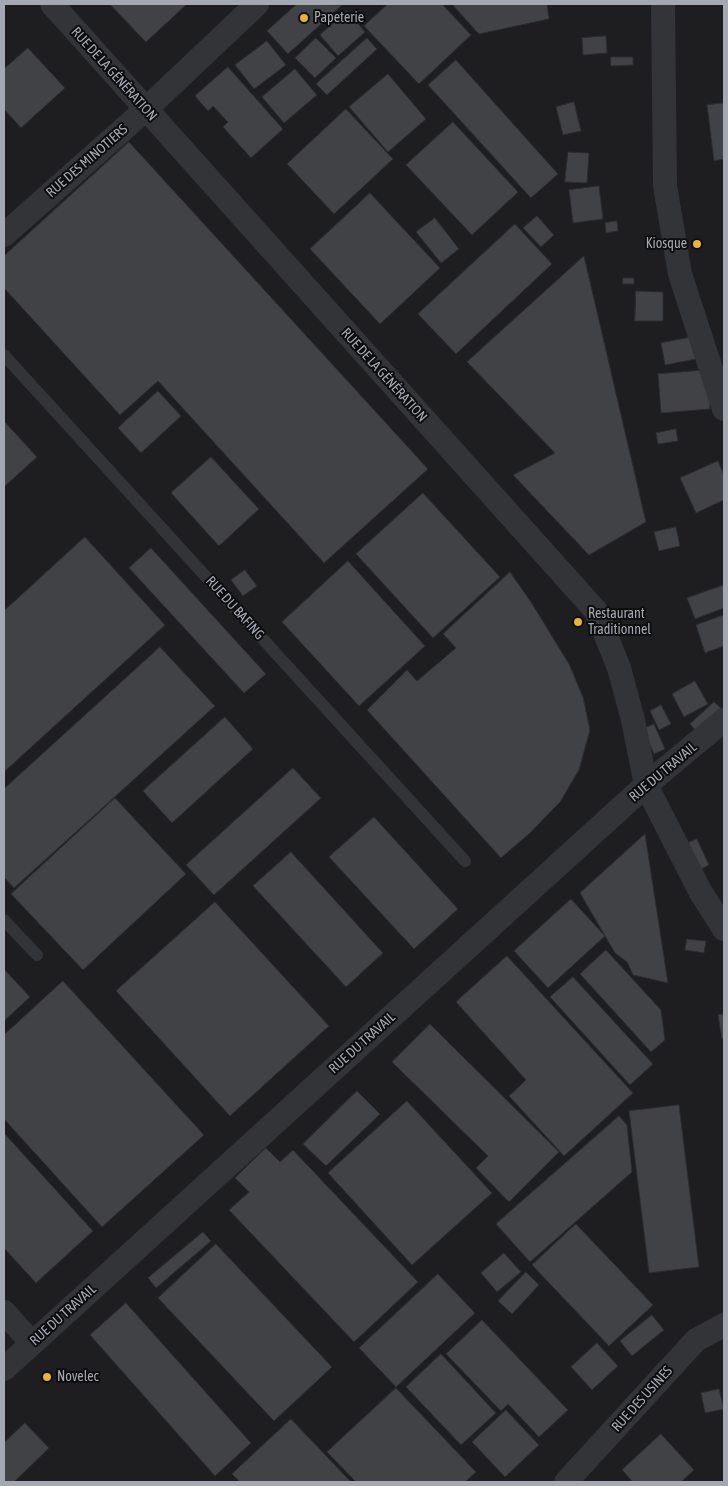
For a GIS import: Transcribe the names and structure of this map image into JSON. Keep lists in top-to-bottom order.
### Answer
{
  "streets": {
    "street": [
      "RUE DE LA GÉNÉRATION",
      "RUE DES MINOTIERS",
      "RUE DU TRAVAIL",
      "RUE DES USINES"
    ],
    "lane": ["RUE DU BAFING"]
  },
  "crossings": [
    ["RUE DE LA GÉNÉRATION", "RUE DES MINOTIERS"],
    ["RUE DE LA GÉNÉRATION", "RUE DU TRAVAIL"]
  ],
  "places": [
    "Papeterie",
    "Kiosque",
    "Restaurant Traditionnel",
    "Novelec"
  ]
}
